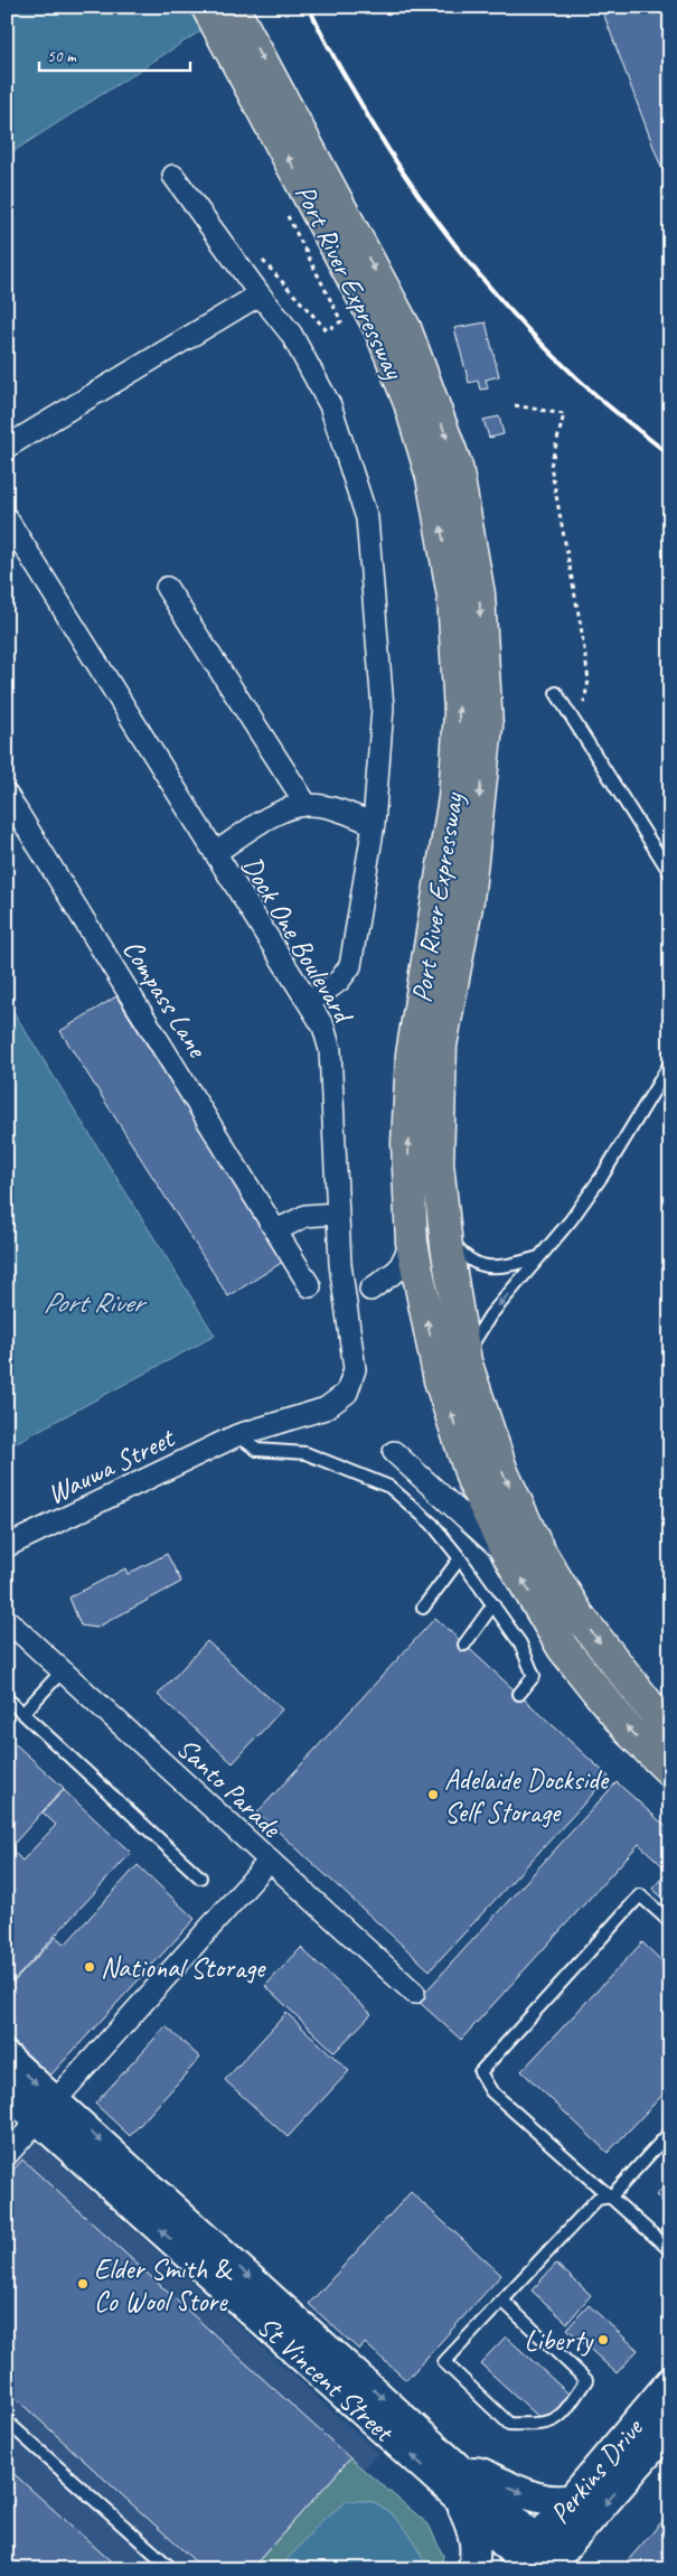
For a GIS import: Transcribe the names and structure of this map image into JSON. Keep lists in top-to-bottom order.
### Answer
{
  "streets": {
    "highway": ["Port River Expressway"],
    "main road": ["St Vincent Street", "Perkins Drive"],
    "street": [
      "Dock One Boulevard",
      "Compass Lane",
      "Wauwa Street",
      "Santo Parade"
    ]
  },
  "crossings": [
    ["Dock One Boulevard", "Wauwa Street"],
    ["St Vincent Street", "Perkins Drive"]
  ],
  "water": ["Port River"],
  "places": [
    "Adelaide Dockside Self Storage",
    "National Storage",
    "Elder Smith & Co Wool Store",
    "Liberty"
  ],
  "scale_bar": "50 m"
}
